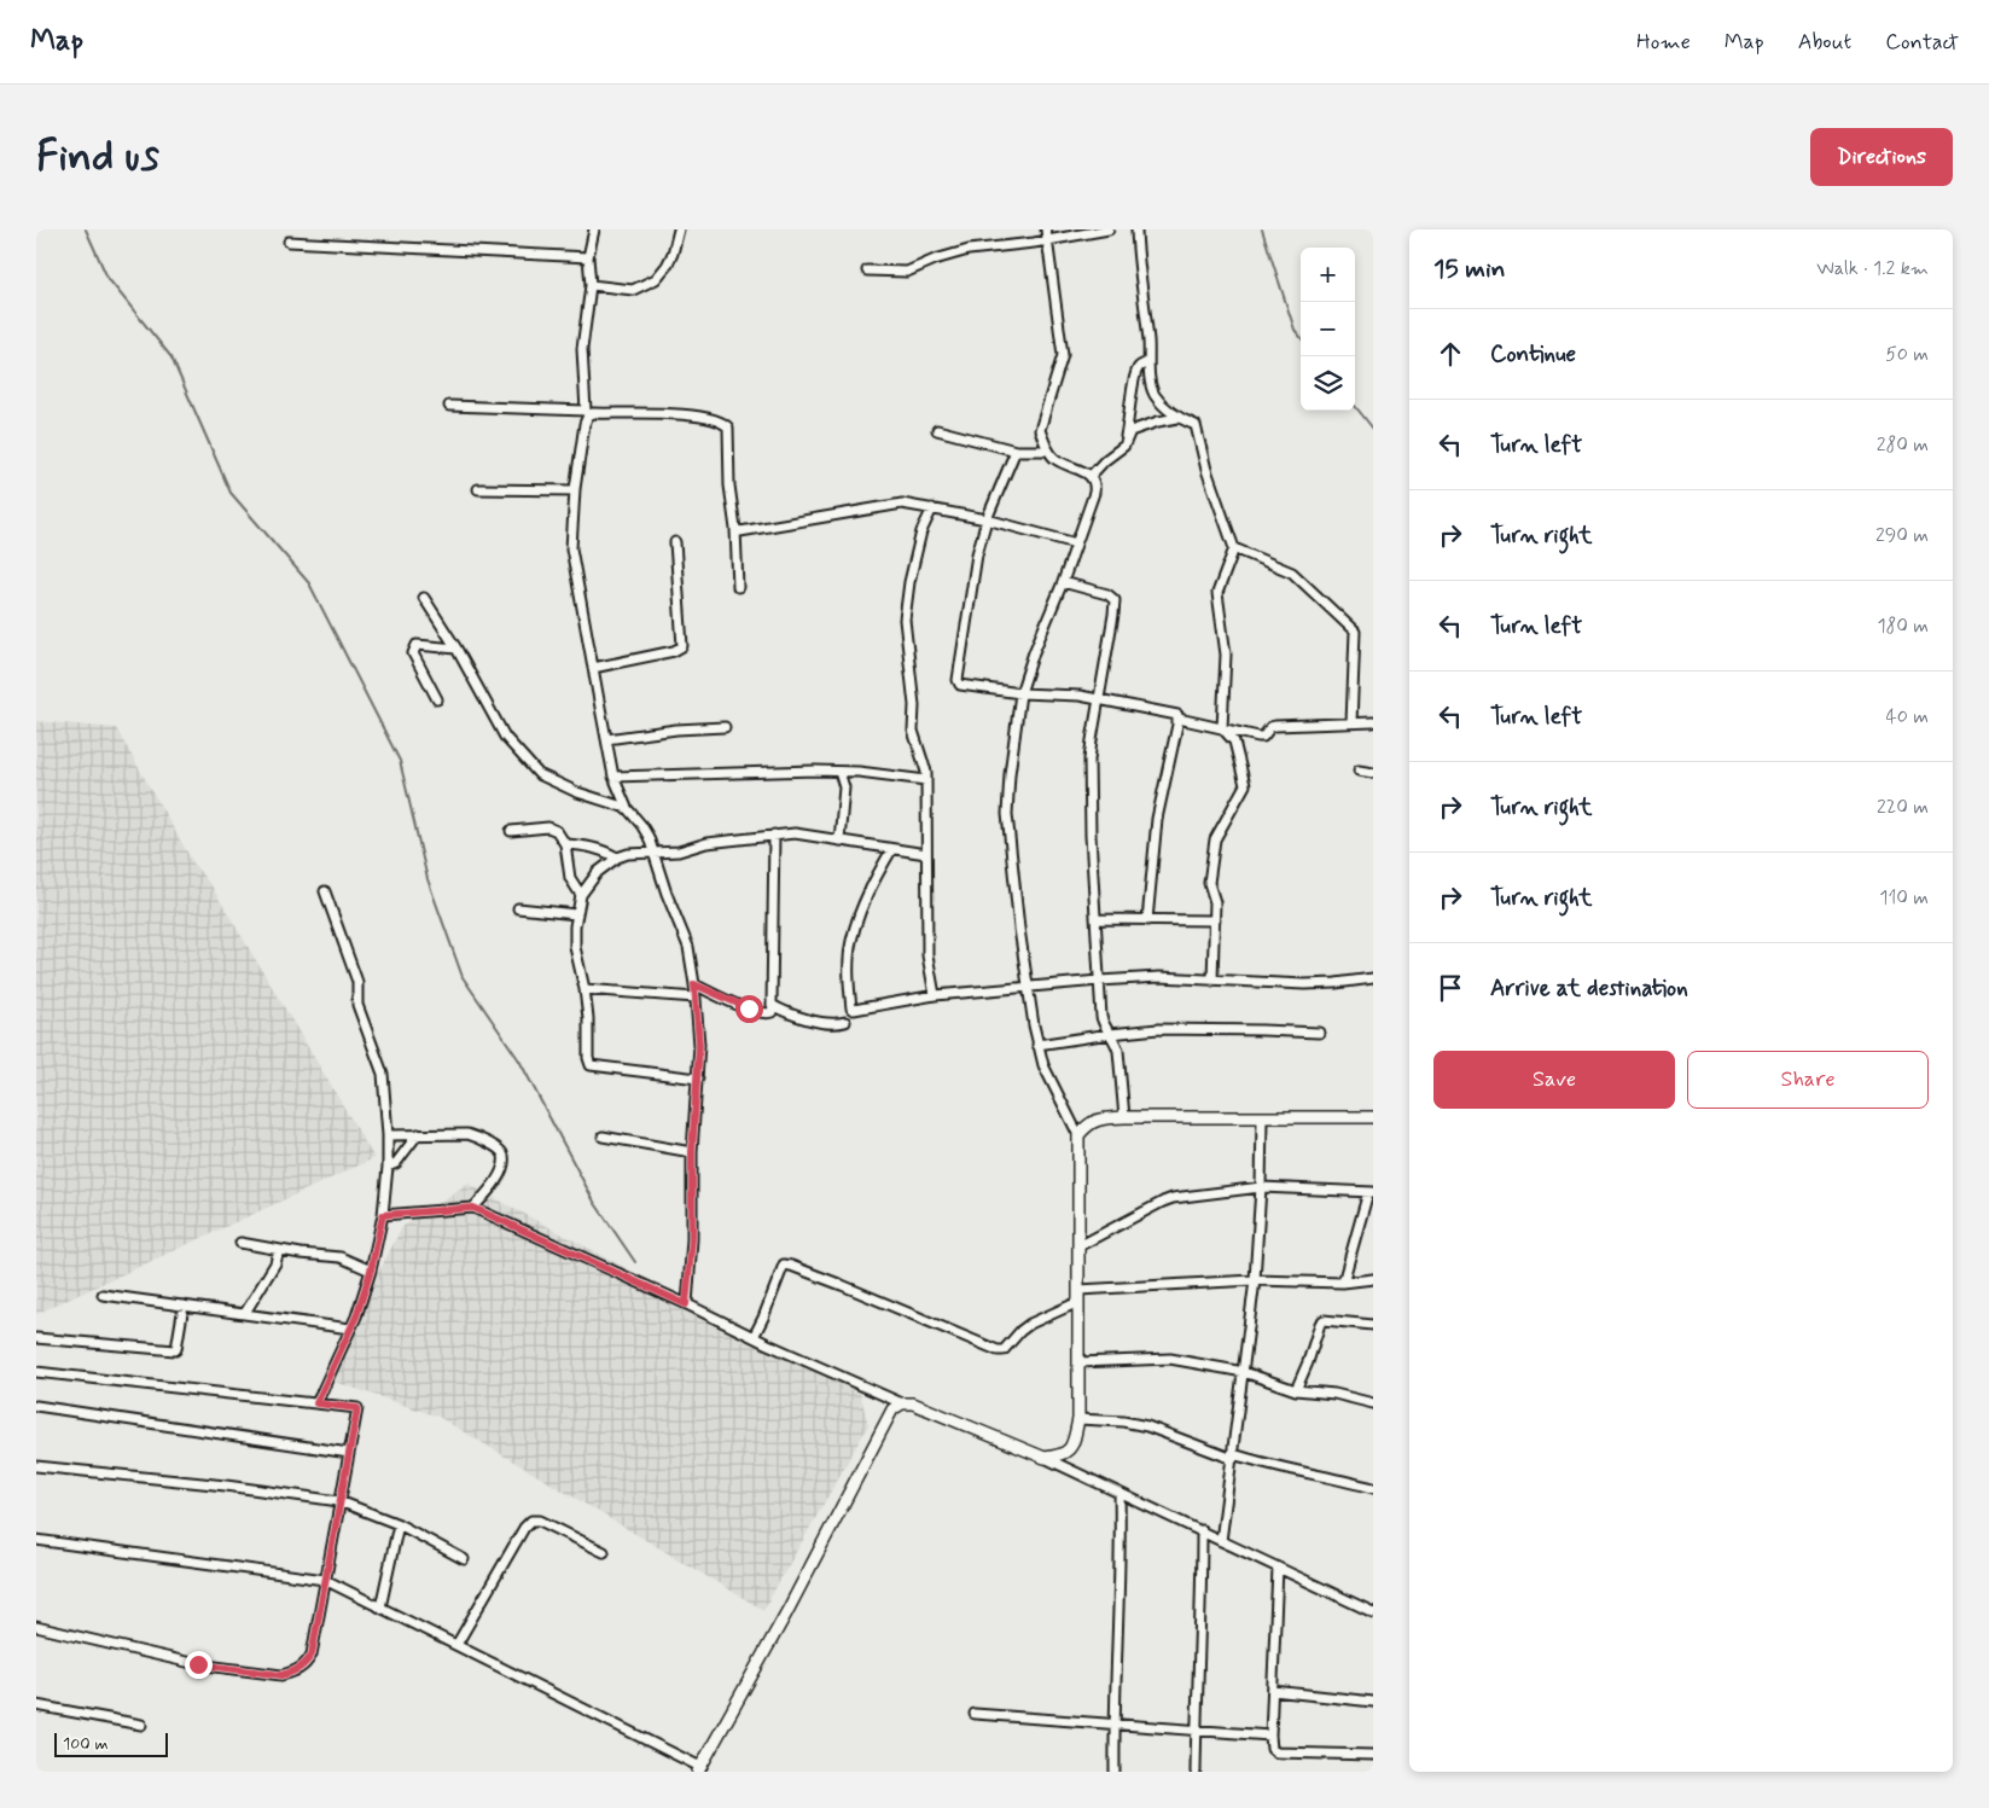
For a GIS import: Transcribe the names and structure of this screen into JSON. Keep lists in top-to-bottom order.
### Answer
{
  "scale_bar": "100 m",
  "page": {
    "header": "Map",
    "nav": [
      "Home",
      "Map",
      "About",
      "Contact"
    ],
    "buttons": [
      "Directions",
      ["Save", "Share"]
    ],
    "title": "Find us",
    "heading": ["15 min", "Walk · 1.2 km"],
    "map_buttons": ["+", "−"],
    "list": [
      ["Continue", "50 m"],
      ["Turn left", "280 m"],
      ["Turn right", "290 m"],
      ["Turn left", "180 m"],
      ["Turn left", "40 m"],
      ["Turn right", "220 m"],
      ["Turn right", "110 m"],
      "Arrive at destination"
    ],
    "scale": "100 m"
  }
}
